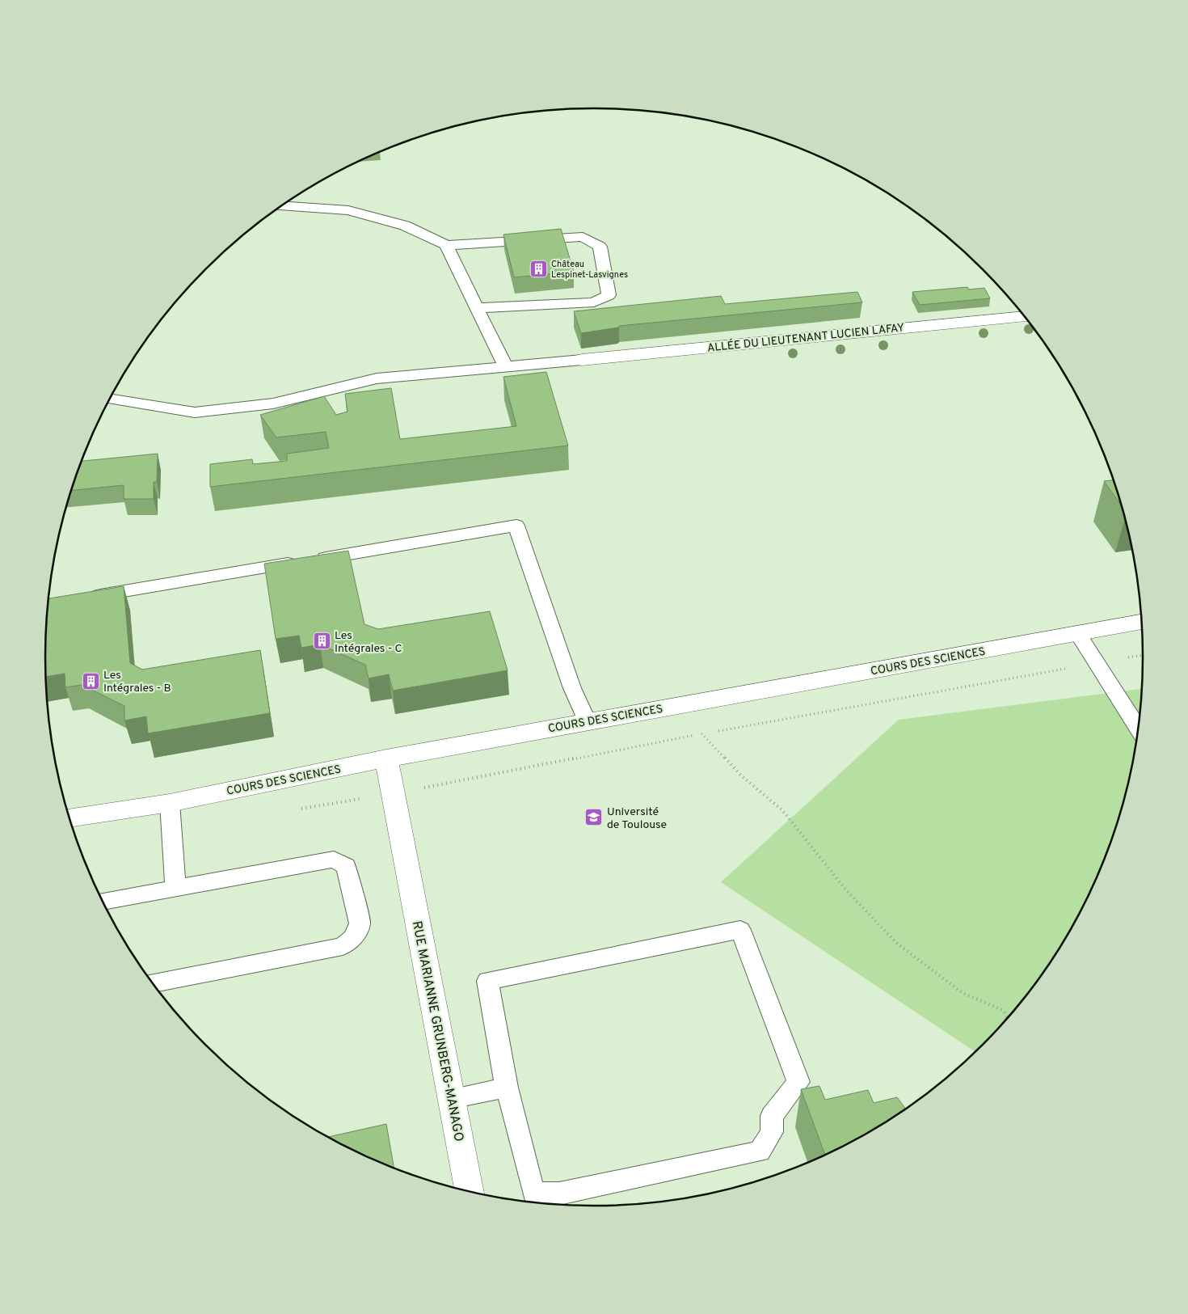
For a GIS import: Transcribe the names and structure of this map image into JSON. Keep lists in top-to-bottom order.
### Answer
{
  "streets": {
    "street": ["ALLÉE DU LIEUTENANT LUCIEN LAFAY", "COURS DES SCIENCES", "RUE MARIANNE GRUNBERG-MANAGO"]
  },
  "crossings": [
    ["COURS DES SCIENCES", "RUE MARIANNE GRUNBERG-MANAGO"]
  ],
  "places": {
    "building": ["Château Lespinet-Lasvignes", "Les Intégrales - C", "Les Intégrales - B"],
    "school or university": ["Université de Toulouse"]
  }
}
